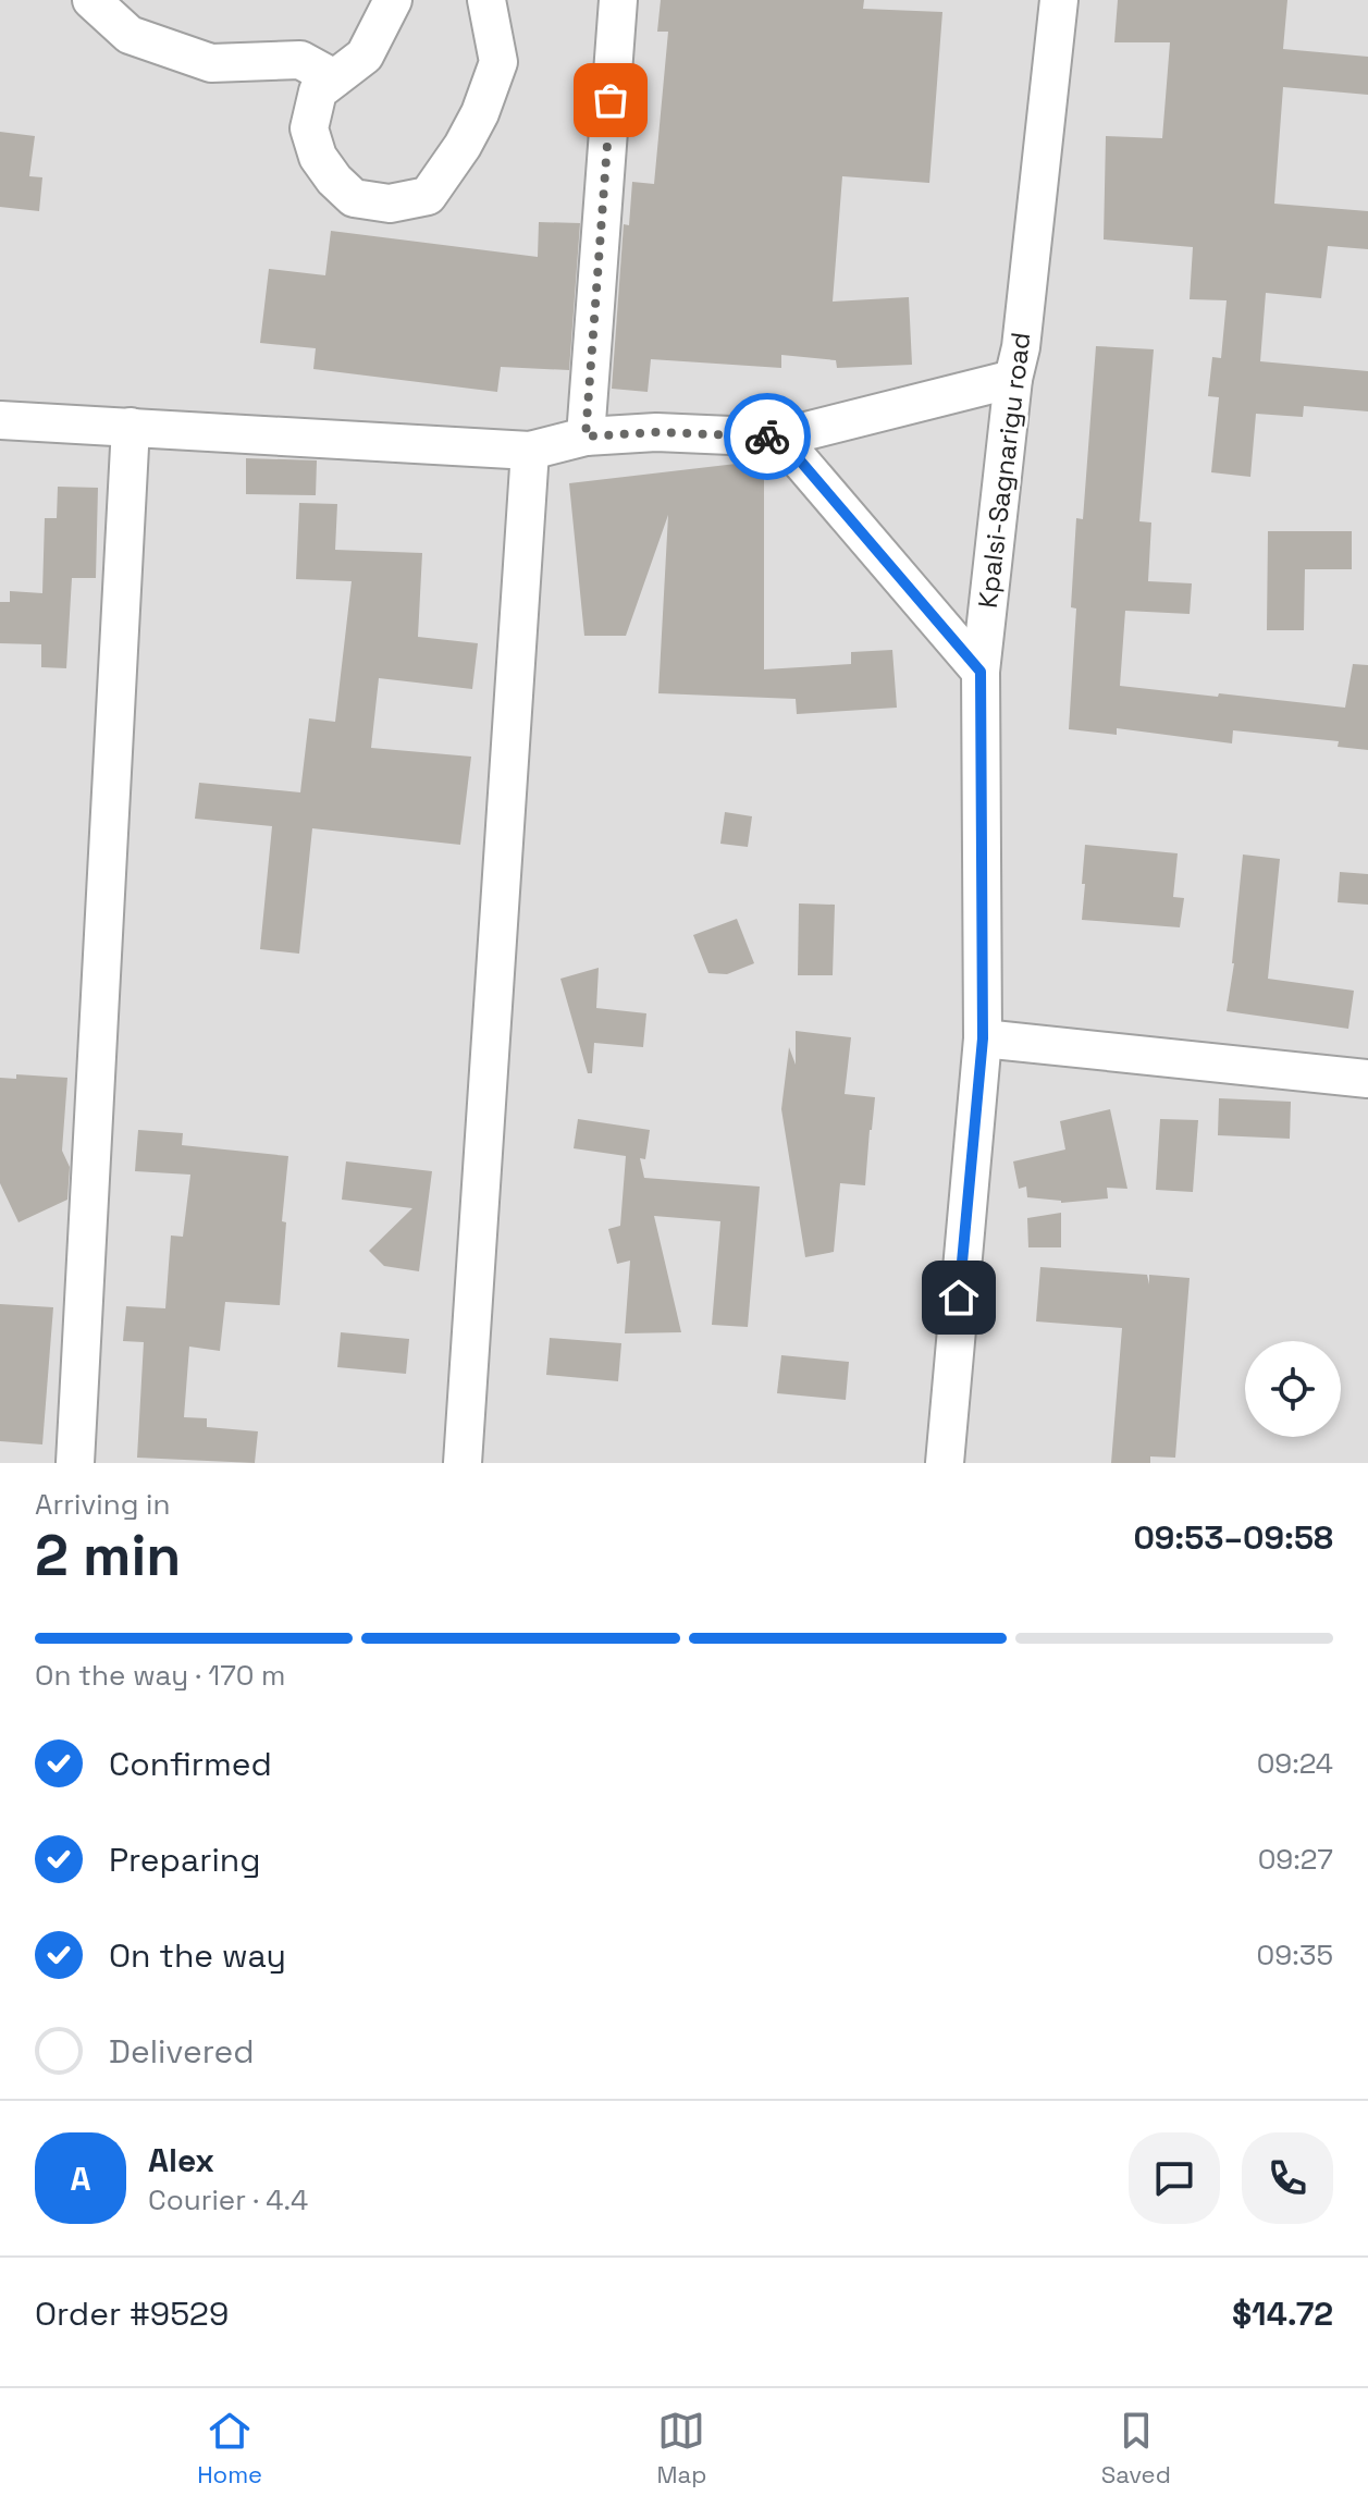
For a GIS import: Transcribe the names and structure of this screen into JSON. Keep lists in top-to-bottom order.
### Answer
{
  "streets": {
    "street": ["Kpalsi-Sagnarigu road"]
  },
  "page": {
    "heading": ["2 min", "Arriving in", "09:53–09:58"],
    "panel": [
      "Alex",
      "Courier · 4.4",
      "Order #9529",
      "$14.72"
    ],
    "bar": "On the way · 170 m",
    "list": [
      ["Confirmed", "09:24"],
      ["Preparing", "09:27"],
      ["On the way", "09:35"],
      "Delivered"
    ],
    "round": "A",
    "tabs": ["Home", "Map", "Saved"]
  }
}
